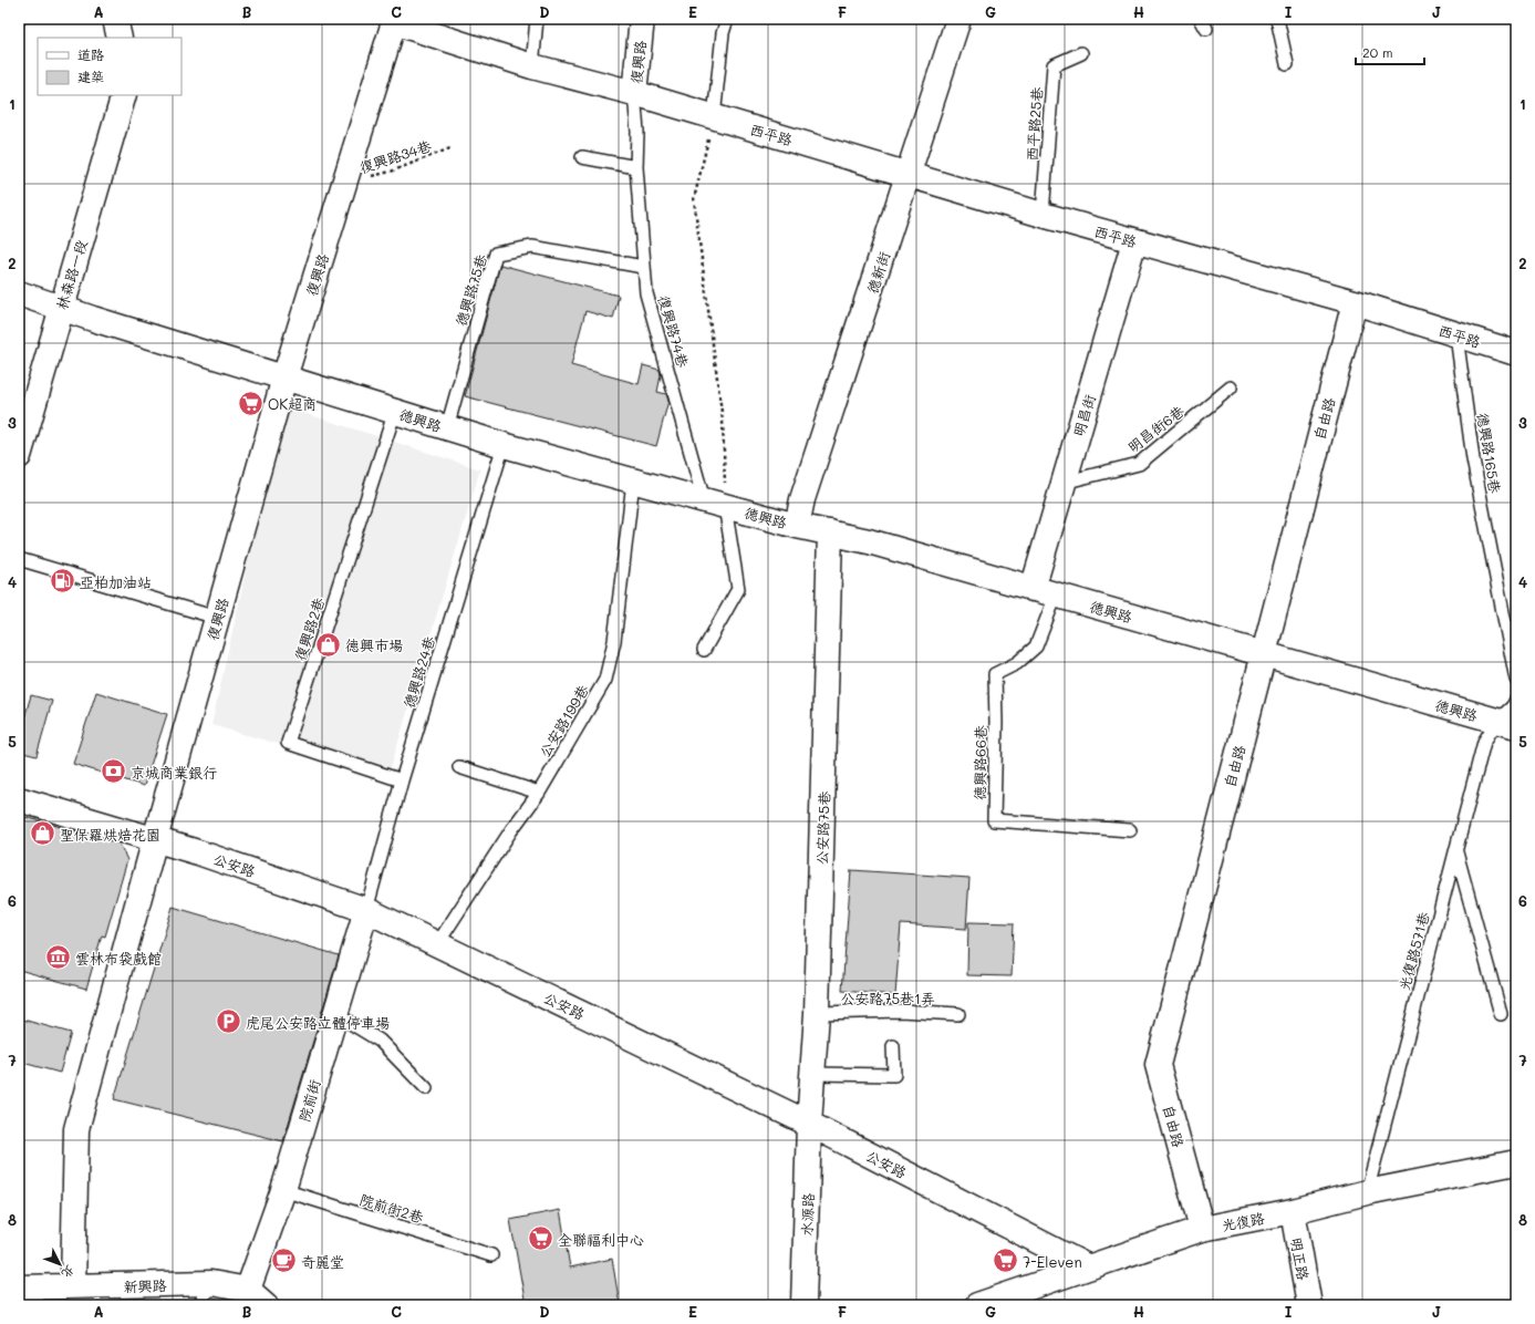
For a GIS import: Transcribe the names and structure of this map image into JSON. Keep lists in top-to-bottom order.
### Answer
{
  "streets": {
    "street": [
      "復興路",
      "西平路",
      "德新街",
      "林森路一段",
      "明昌街",
      "自由路",
      "德興路",
      "公安路75巷",
      "公安路",
      "院前街",
      "水源路",
      "光復路",
      "明正路",
      "新興路"
    ],
    "lane": [
      "西平路25巷",
      "德興路75巷",
      "復興路74巷",
      "明昌街6巷",
      "德興路165巷",
      "復興路2巷",
      "德興路24巷",
      "公安路199巷",
      "德興路66巷",
      "光復路571巷",
      "公安路75巷1弄",
      "院前街2巷"
    ],
    "path": ["復興路34巷"]
  },
  "crossings": [
    ["復興路", "西平路"],
    ["復興路", "復興路34巷"],
    ["復興路", "復興路74巷"],
    ["復興路", "德興路"],
    ["復興路", "公安路"],
    ["復興路", "新興路"],
    ["西平路25巷", "西平路"],
    ["西平路", "德新街"],
    ["西平路", "復興路74巷"],
    ["西平路", "明昌街"],
    ["西平路", "自由路"],
    ["西平路", "德興路165巷"],
    ["德新街", "德興路"],
    ["林森路一段", "德興路"],
    ["德興路75巷", "復興路74巷"],
    ["德興路75巷", "德興路"],
    ["復興路74巷", "德興路"],
    ["明昌街", "德興路"],
    ["明昌街", "明昌街6巷"],
    ["自由路", "德興路"],
    ["自由路", "光復路"],
    ["德興路", "復興路2巷"],
    ["德興路", "德興路24巷"],
    ["德興路", "公安路199巷"],
    ["德興路", "德興路66巷"],
    ["德興路", "公安路75巷"],
    ["德興路", "光復路571巷"],
    ["復興路2巷", "德興路24巷"],
    ["德興路24巷", "公安路"],
    ["德興路24巷", "院前街"],
    ["公安路199巷", "公安路"],
    ["公安路75巷", "公安路"],
    ["公安路75巷", "公安路75巷1弄"],
    ["公安路75巷", "水源路"],
    ["公安路", "院前街"],
    ["公安路", "水源路"],
    ["公安路", "光復路"],
    ["光復路571巷", "光復路"],
    ["院前街", "院前街2巷"],
    ["院前街", "新興路"],
    ["光復路", "明正路"]
  ],
  "places": {
    "supermarket": ["OK超商", "全聯福利中心", "7-Eleven"],
    "fuel station": ["亞柏加油站"],
    "shop": ["德興市場", "聖保羅烘焙花園"],
    "bank": ["京城商業銀行"],
    "museum": ["雲林布袋戲館"],
    "parking": ["虎尾公安路立體停車場"],
    "cafe": ["奇麗堂"]
  },
  "legend": ["道路", "建築"],
  "scale_bar": "20 m",
  "north": "bottom right",
  "grid": {
    "columns": [
      "A",
      "B",
      "C",
      "D",
      "E",
      "F",
      "G",
      "H",
      "I",
      "J"
    ],
    "rows": [
      "1",
      "2",
      "3",
      "4",
      "5",
      "6",
      "7",
      "8"
    ]
  }
}
